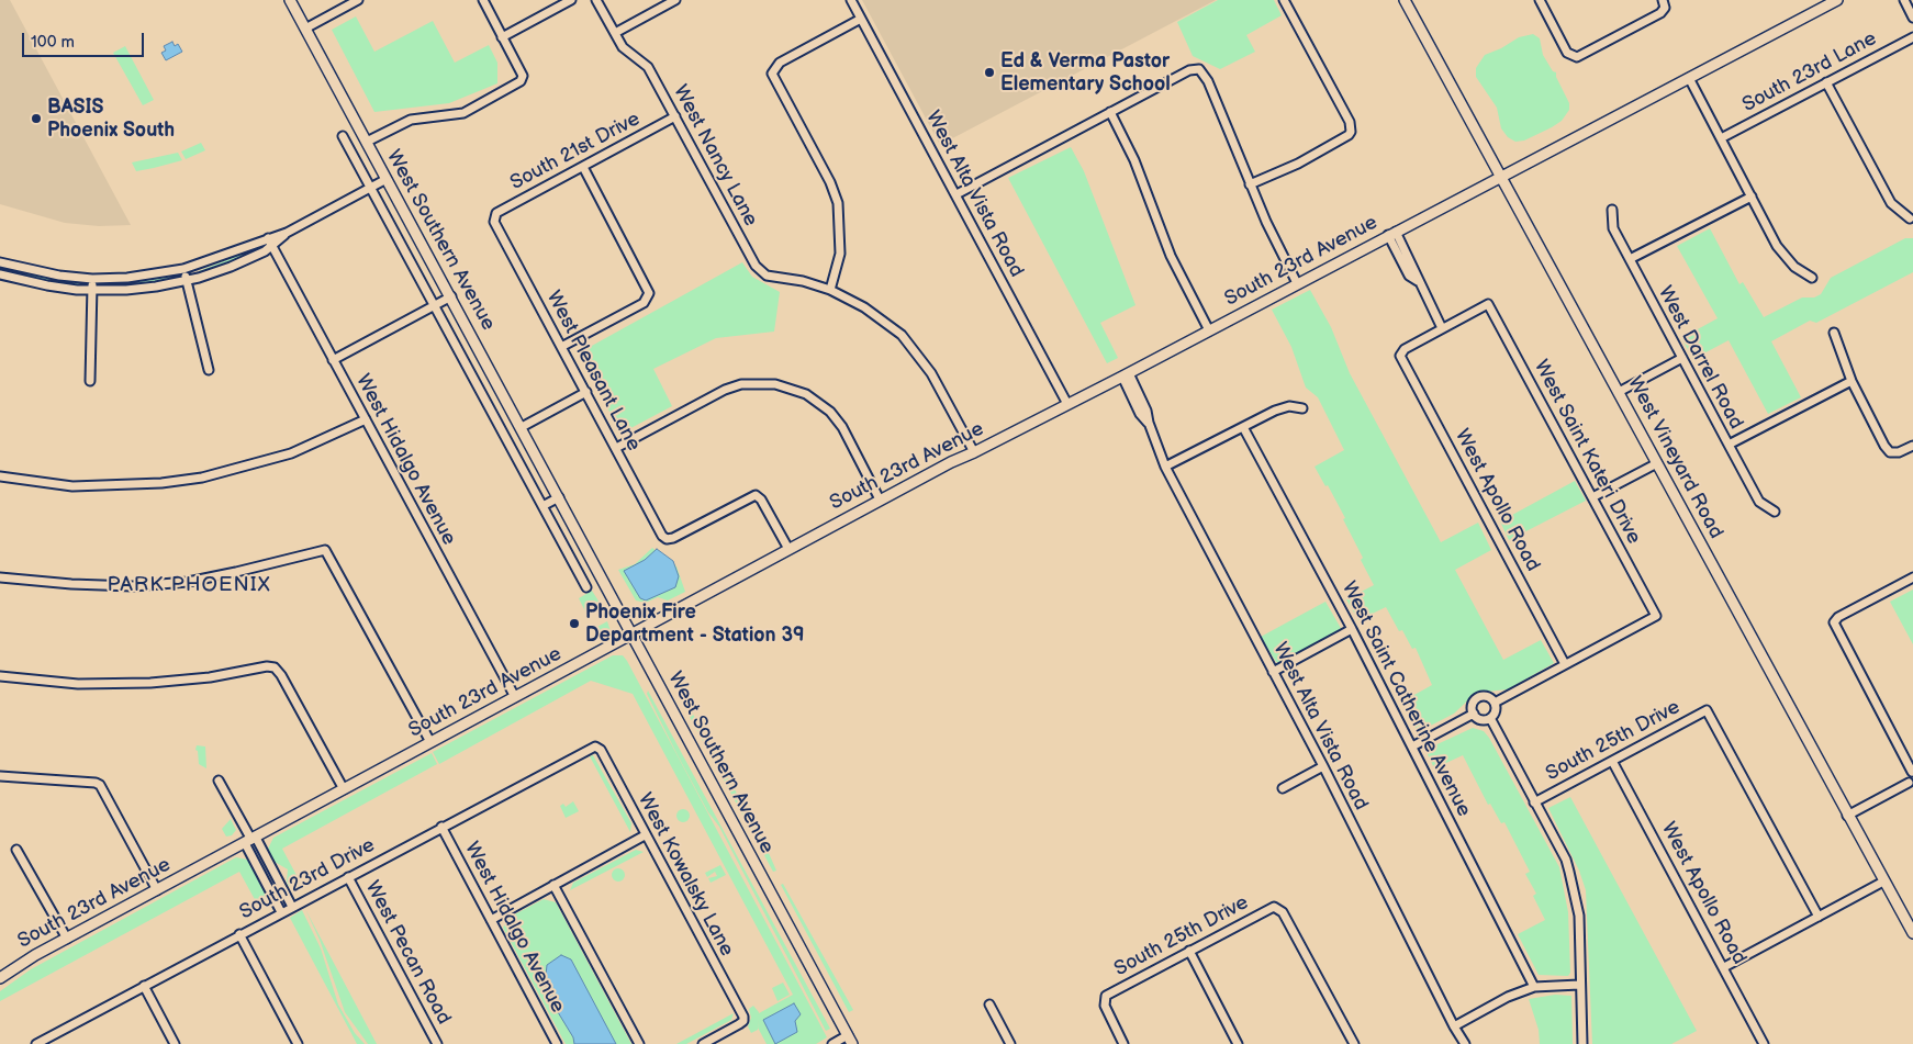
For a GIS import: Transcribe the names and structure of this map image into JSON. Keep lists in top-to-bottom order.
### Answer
{
  "streets": {
    "street": [
      "South 23rd Lane",
      "South 21st Drive",
      "West Nancy Lane",
      "West Alta Vista Road",
      "West Southern Avenue",
      "South 23rd Avenue",
      "West Darrel Road",
      "West Pleasant Lane",
      "West Saint Kateri Drive",
      "West Vineyard Road",
      "West Hidalgo Avenue",
      "West Apollo Road",
      "West Saint Catherine Avenue",
      "South 25th Drive",
      "West Kowalsky Lane",
      "South 23rd Drive",
      "West Pecan Road"
    ]
  },
  "crossings": [
    ["South 21st Drive", "West Nancy Lane"],
    ["South 21st Drive", "West Pleasant Lane"],
    ["West Nancy Lane", "South 23rd Avenue"],
    ["West Alta Vista Road", "South 23rd Avenue"],
    ["West Southern Avenue", "South 23rd Avenue"],
    ["South 23rd Avenue", "West Pleasant Lane"],
    ["South 23rd Avenue", "West Vineyard Road"],
    ["South 23rd Avenue", "West Hidalgo Avenue"],
    ["West Saint Kateri Drive", "West Apollo Road"],
    ["West Hidalgo Avenue", "South 23rd Drive"],
    ["West Apollo Road", "South 25th Drive"],
    ["West Kowalsky Lane", "South 23rd Drive"],
    ["South 23rd Drive", "West Pecan Road"]
  ],
  "districts": ["PARK PHOENIX"],
  "places": ["Ed & Verma Pastor Elementary School", "BASIS Phoenix South", "Phoenix Fire Department - Station 39"],
  "scale_bar": "100 m"
}
